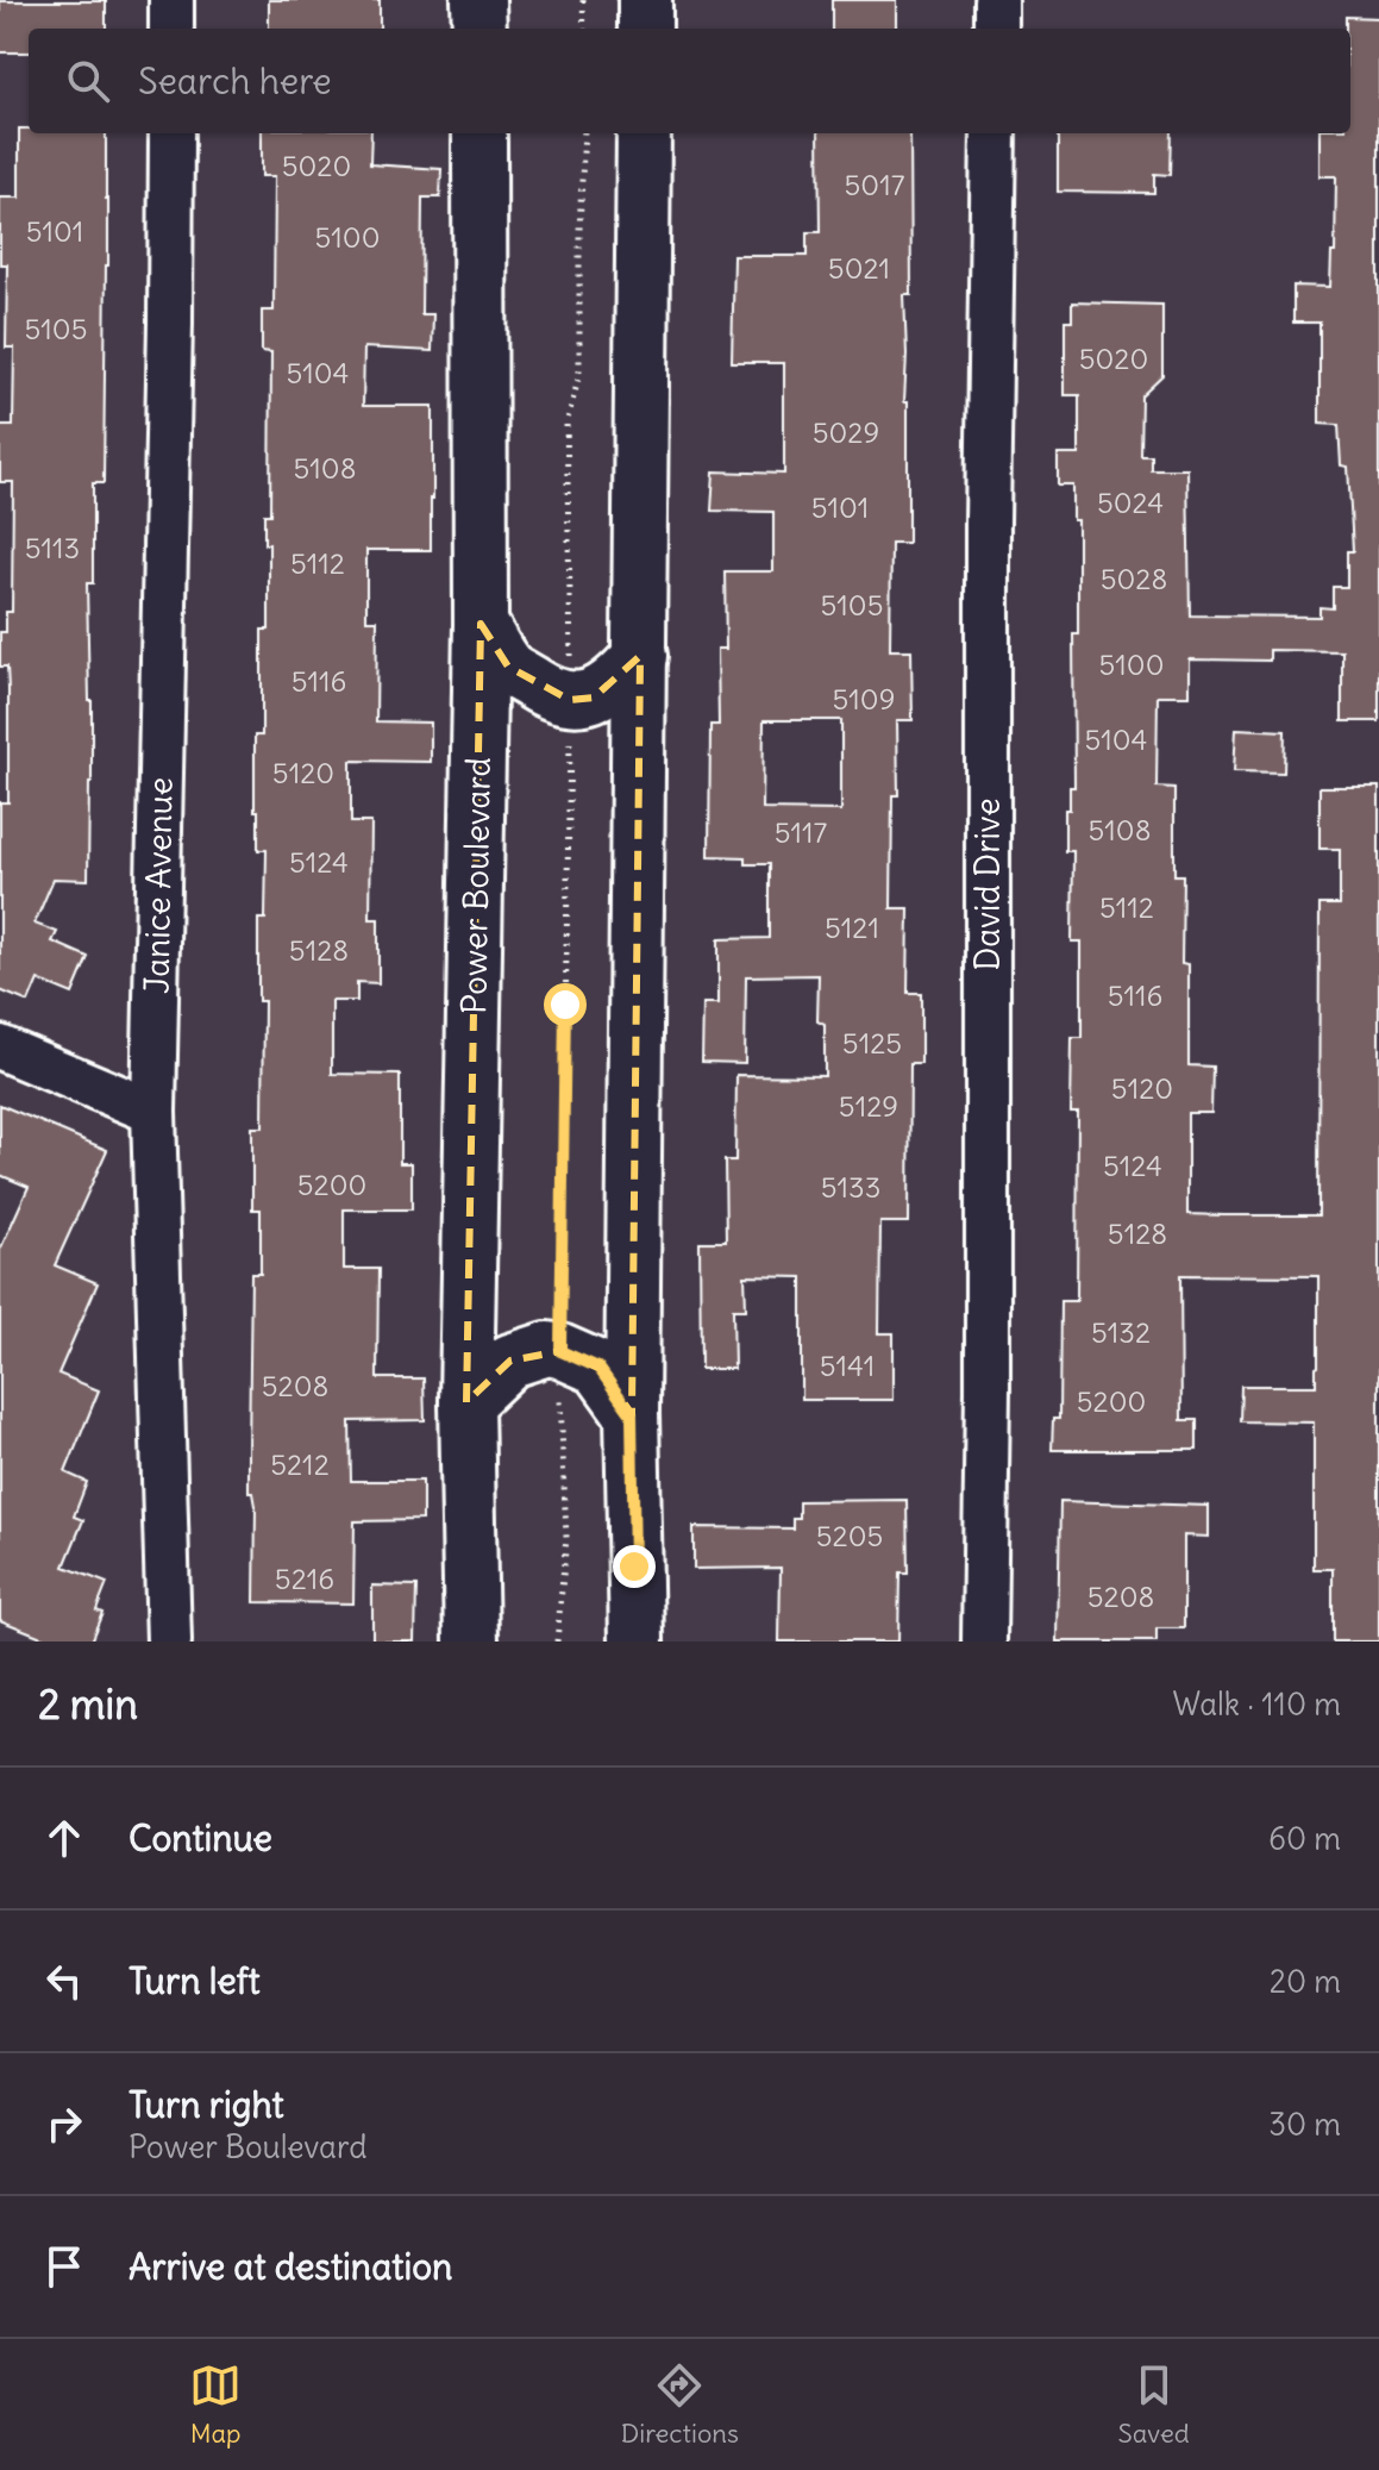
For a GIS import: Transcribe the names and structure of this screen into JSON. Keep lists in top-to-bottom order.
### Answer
{
  "streets": {
    "street": ["David Drive", "Janice Avenue", "Power Boulevard"]
  },
  "house_numbers": [
    "5020",
    "5017",
    "5101",
    "5100",
    "5021",
    "5105",
    "5020",
    "5104",
    "5029",
    "5108",
    "5024",
    "5101",
    "5113",
    "5112",
    "5028",
    "5105",
    "5100",
    "5116",
    "5109",
    "5104",
    "5120",
    "5108",
    "5117",
    "5124",
    "5112",
    "5121",
    "5128",
    "5116",
    "5125",
    "5120",
    "5129",
    "5124",
    "5200",
    "5133",
    "5128",
    "5132",
    "5141",
    "5208",
    "5200",
    "5212",
    "5205",
    "5216",
    "5208"
  ],
  "page": {
    "search": "Search here",
    "heading": ["2 min", "Walk · 110 m"],
    "list": [
      ["Continue", "60 m"],
      ["Turn left", "20 m"],
      ["Turn right", "Power Boulevard", "30 m"],
      "Arrive at destination"
    ],
    "nav": ["Map", "Directions", "Saved"]
  }
}
